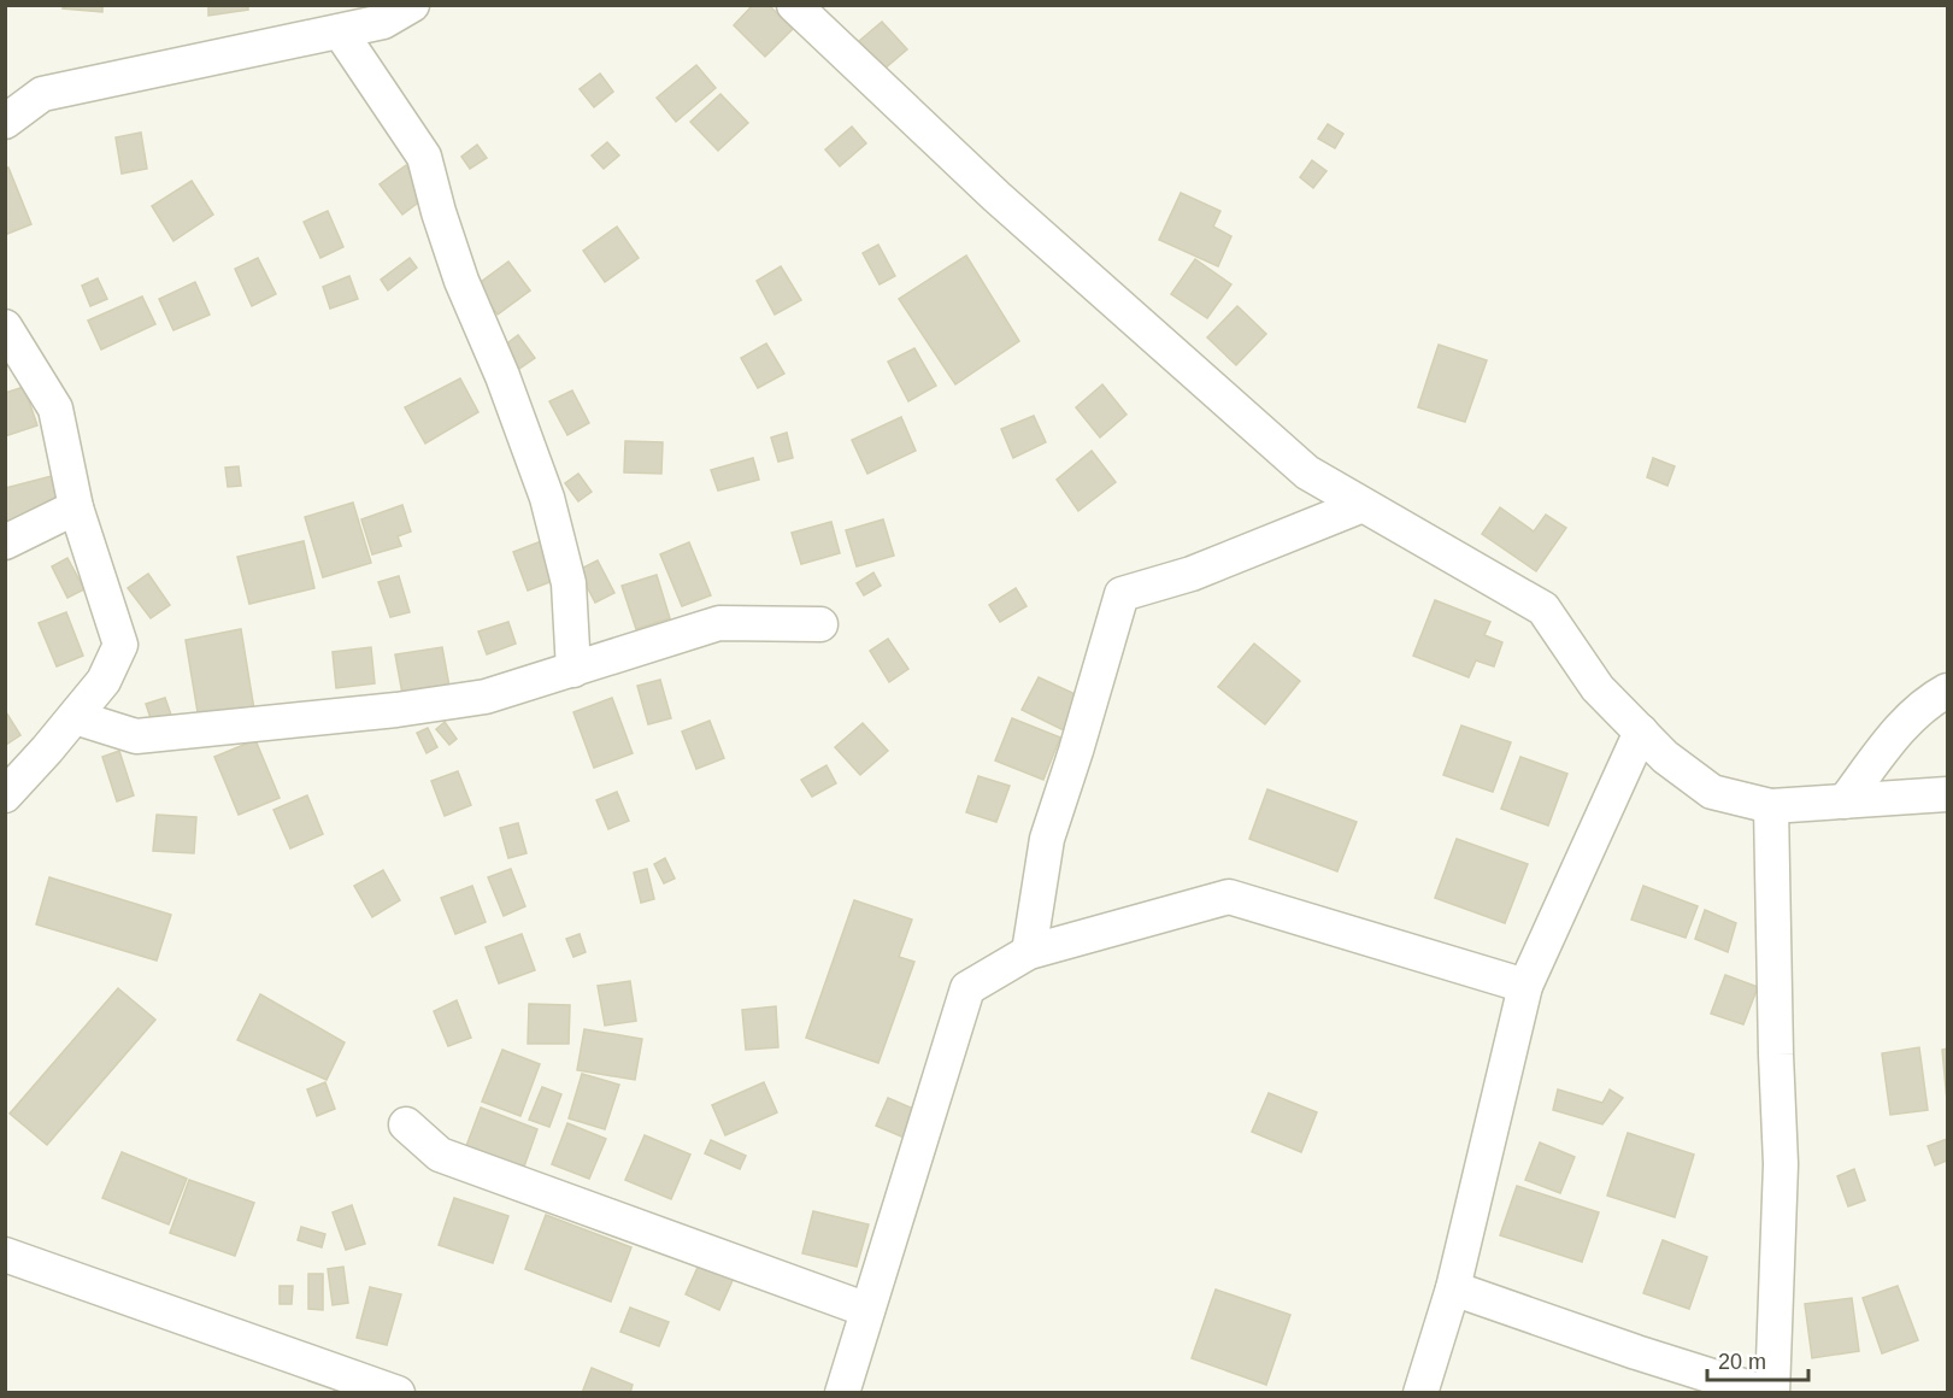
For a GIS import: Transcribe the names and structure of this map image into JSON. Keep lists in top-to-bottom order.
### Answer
{
  "scale_bar": "20 m"
}
